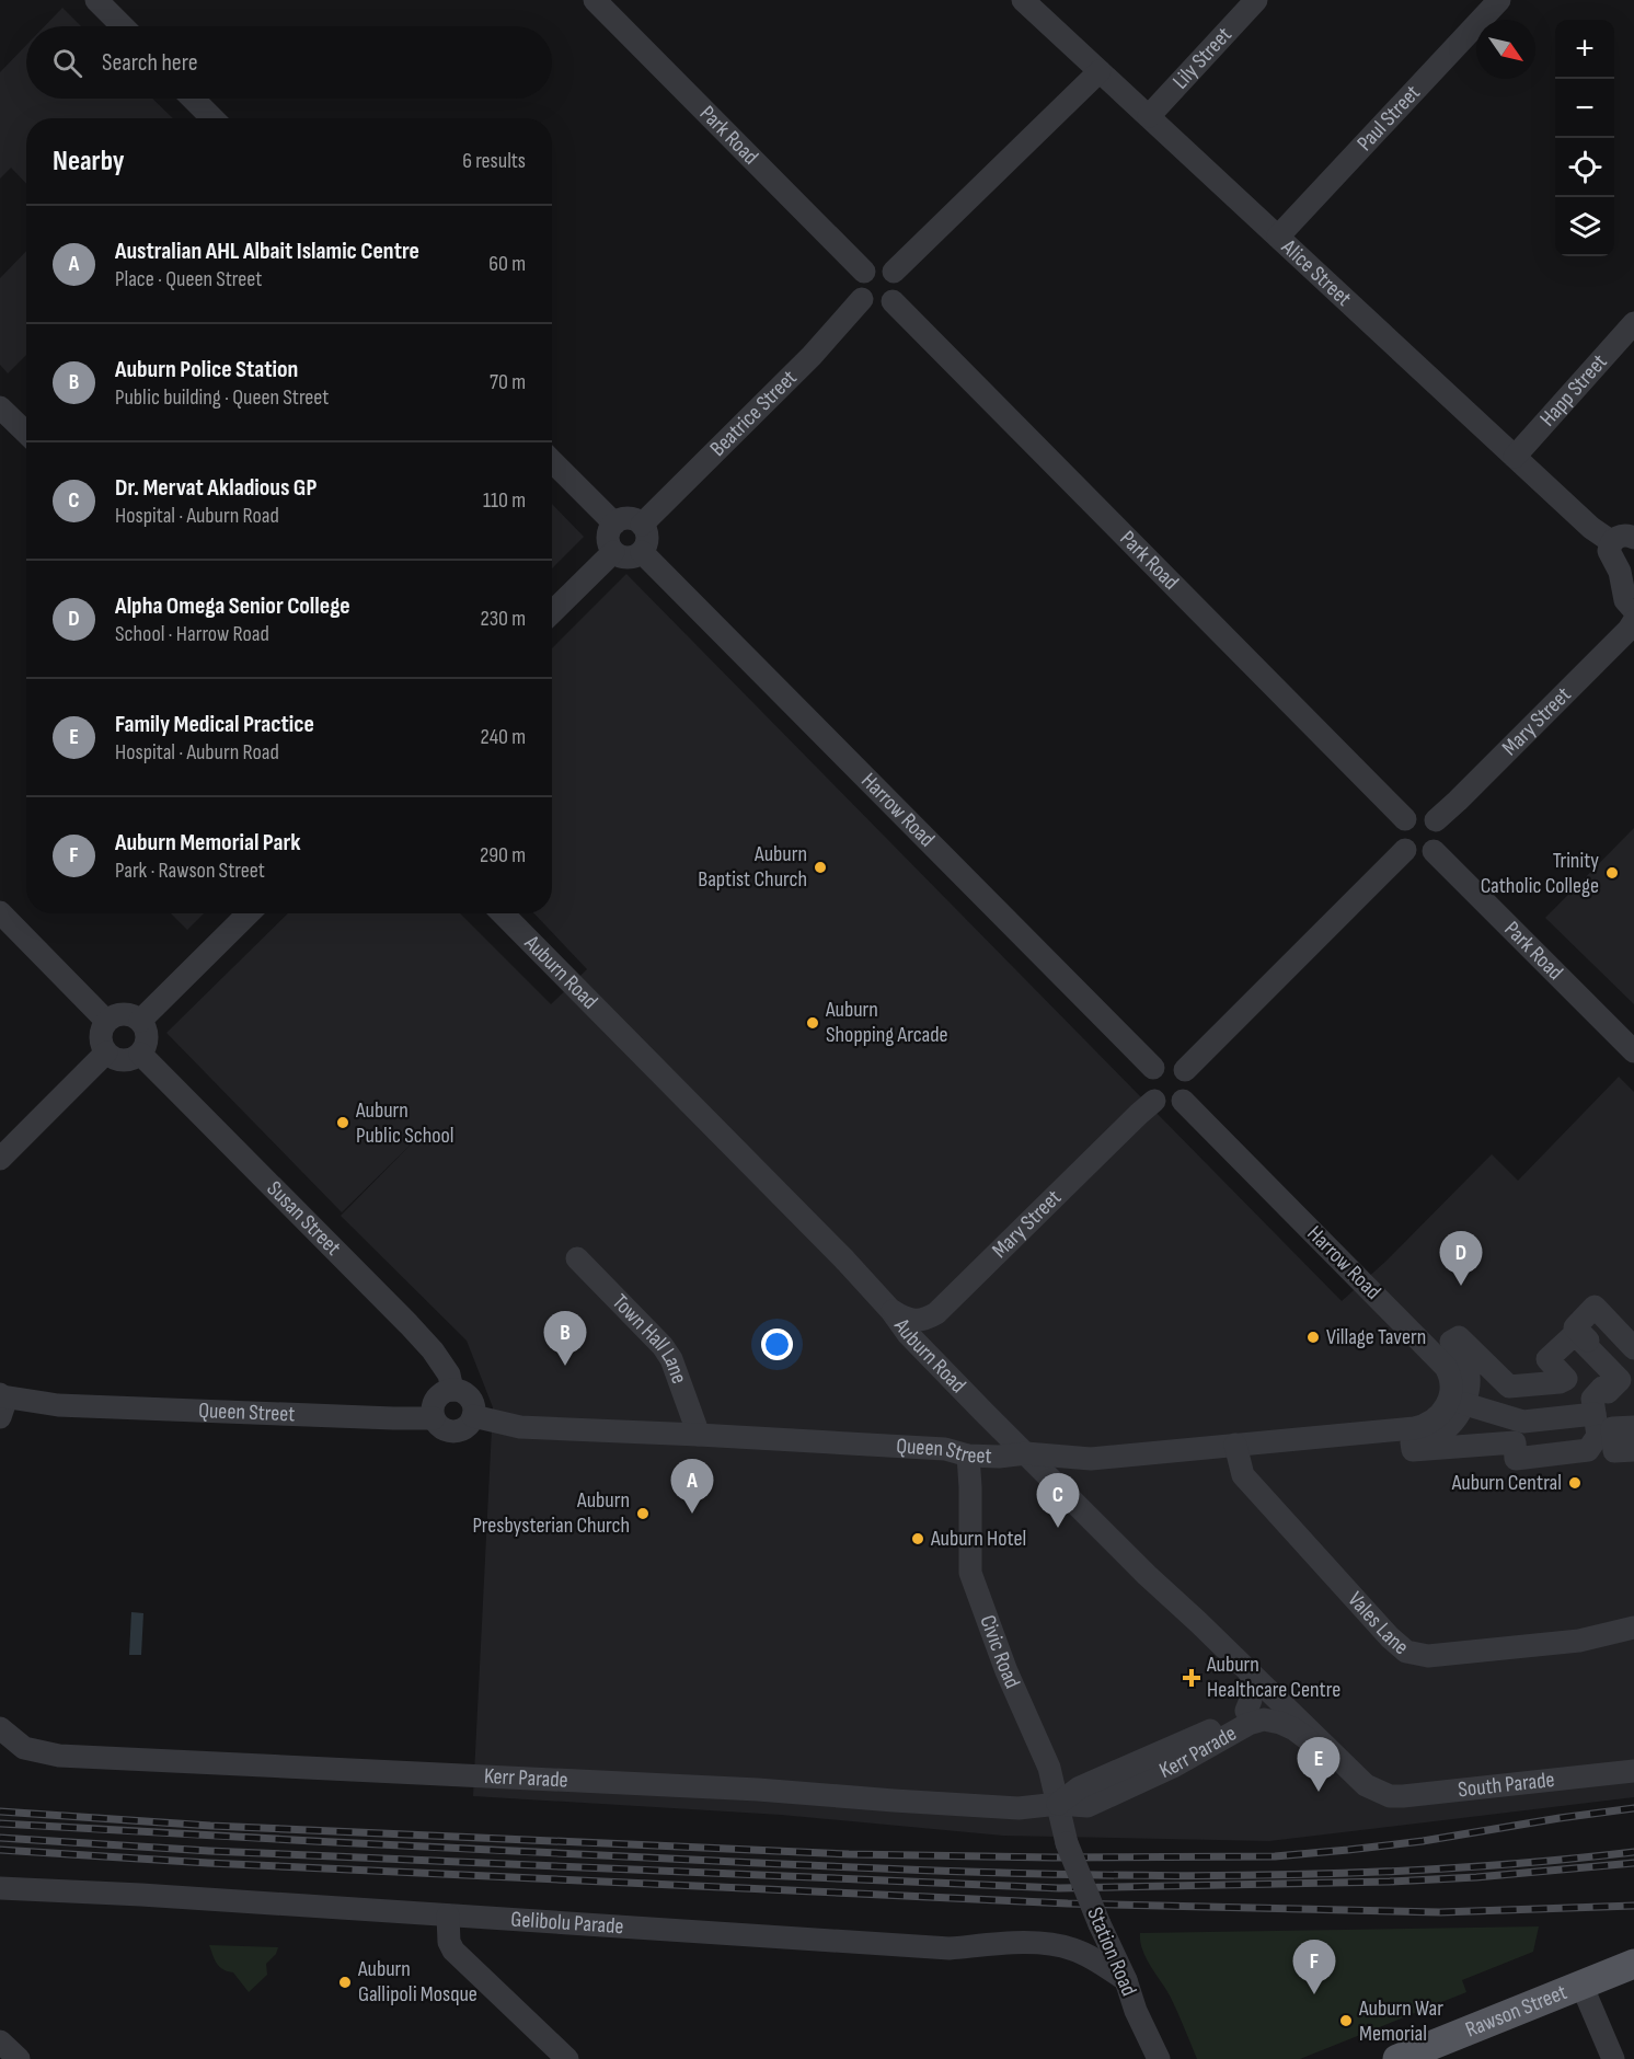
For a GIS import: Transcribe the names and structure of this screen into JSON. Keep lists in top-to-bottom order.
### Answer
{
  "streets": {
    "main road": ["Rawson Street"],
    "street": [
      "Lily Street",
      "Paul Street",
      "Park Road",
      "Alice Street",
      "Happ Street",
      "Beatrice Street",
      "Mary Street",
      "Harrow Road",
      "Auburn Road",
      "Susan Street",
      "Town Hall Lane",
      "Queen Street",
      "Vales Lane",
      "Civic Road",
      "Kerr Parade",
      "South Parade",
      "Gelibolu Parade",
      "Station Road"
    ]
  },
  "crossings": [
    ["Lily Street", "Alice Street"],
    ["Paul Street", "Alice Street"],
    ["Park Road", "Beatrice Street"],
    ["Park Road", "Mary Street"],
    ["Alice Street", "Happ Street"],
    ["Beatrice Street", "Harrow Road"],
    ["Mary Street", "Harrow Road"],
    ["Mary Street", "Auburn Road"],
    ["Harrow Road", "Queen Street"],
    ["Auburn Road", "Queen Street"],
    ["Auburn Road", "Kerr Parade"],
    ["Auburn Road", "South Parade"],
    ["Susan Street", "Queen Street"],
    ["Town Hall Lane", "Queen Street"],
    ["Queen Street", "Vales Lane"],
    ["Queen Street", "Civic Road"],
    ["Civic Road", "Kerr Parade"],
    ["Civic Road", "Station Road"],
    ["Gelibolu Parade", "Station Road"]
  ],
  "places": {
    "other": [
      "Auburn Baptist Church",
      "Trinity Catholic College",
      "Auburn Shopping Arcade",
      "Auburn Public School",
      "Village Tavern",
      "Auburn Central",
      "Auburn Presbysterian Church",
      "Auburn Hotel",
      "Auburn Gallipoli Mosque",
      "Auburn War Memorial"
    ],
    "health": ["Auburn Healthcare Centre"]
  },
  "north": "bottom right",
  "page": {
    "map_buttons": ["+", "−"],
    "search": "Search here",
    "heading": ["Nearby", "6 results"],
    "list": [
      {
        "mark": "A",
        "name": "Australian AHL Albait Islamic Centre",
        "note": "Place · Queen Street",
        "value": "60 m"
      },
      {
        "mark": "B",
        "name": "Auburn Police Station",
        "note": "Public building · Queen Street",
        "value": "70 m"
      },
      {
        "mark": "C",
        "name": "Dr. Mervat Akladious GP",
        "note": "Hospital · Auburn Road",
        "value": "110 m"
      },
      {
        "mark": "D",
        "name": "Alpha Omega Senior College",
        "note": "School · Harrow Road",
        "value": "230 m"
      },
      {
        "mark": "E",
        "name": "Family Medical Practice",
        "note": "Hospital · Auburn Road",
        "value": "240 m"
      },
      {
        "mark": "F",
        "name": "Auburn Memorial Park",
        "note": "Park · Rawson Street",
        "value": "290 m"
      }
    ],
    "pins": [
      "D",
      "B",
      "A",
      "C",
      "E",
      "F"
    ]
  }
}
